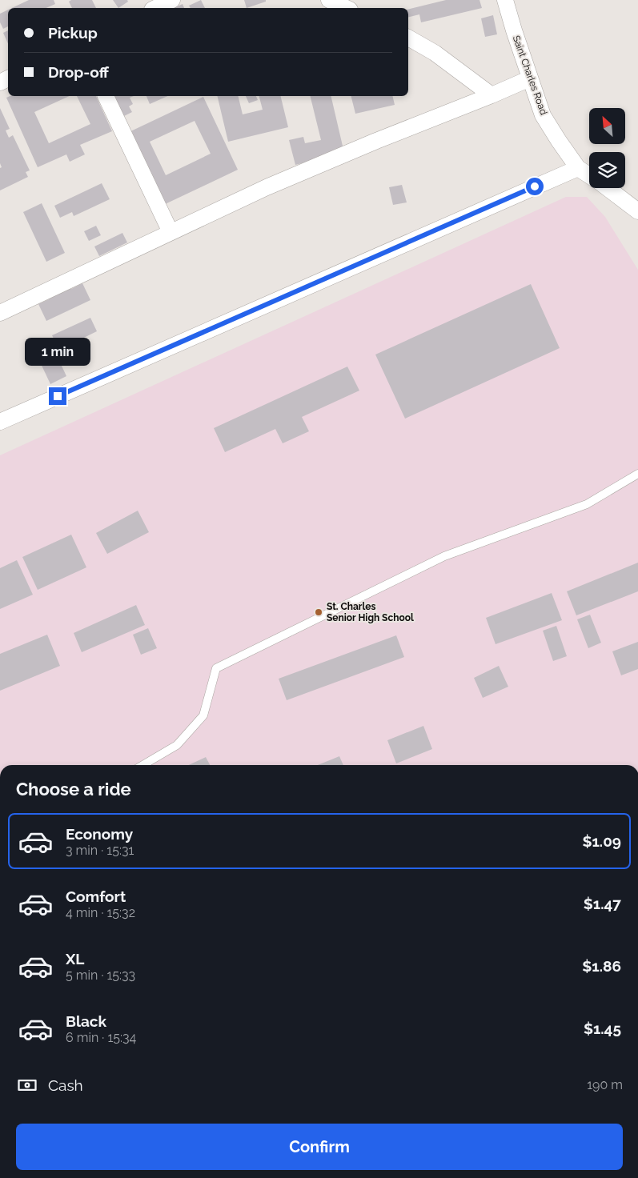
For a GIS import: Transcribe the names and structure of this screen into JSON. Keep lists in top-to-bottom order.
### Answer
{
  "streets": {
    "street": ["Saint Charles Road"]
  },
  "places": ["St. Charles Senior High School"],
  "north": "top left",
  "page": {
    "banner": ["Pickup", "Drop-off"],
    "bubble": "1 min",
    "heading": "Choose a ride",
    "list": [
      {
        "name": "Economy",
        "note": "3 min · 15:31",
        "value": "$1.09"
      },
      {
        "name": "Comfort",
        "note": "4 min · 15:32",
        "value": "$1.47"
      },
      {
        "name": "XL",
        "note": "5 min · 15:33",
        "value": "$1.86"
      },
      {
        "name": "Black",
        "note": "6 min · 15:34",
        "value": "$1.45"
      }
    ],
    "pay": ["Cash", "190 m"],
    "buttons": "Confirm"
  }
}
